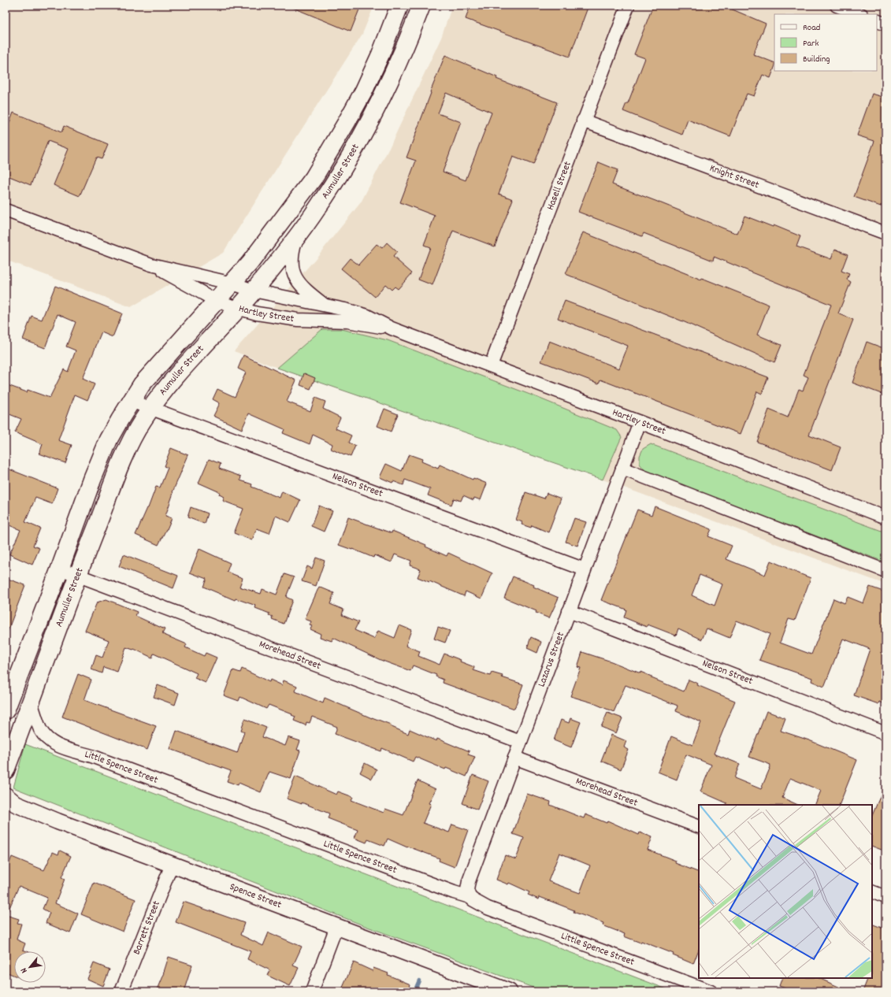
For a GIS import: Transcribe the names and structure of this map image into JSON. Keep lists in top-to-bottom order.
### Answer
{
  "streets": {
    "main road": ["Aumuller Street"],
    "street": [
      "Knight Street",
      "Hasell Street",
      "Hartley Street",
      "Nelson Street",
      "Morehead Street",
      "Lazarus Street",
      "Little Spence Street",
      "Spence Street",
      "Barrett Street"
    ]
  },
  "crossings": [
    ["Aumuller Street", "Hartley Street"],
    ["Aumuller Street", "Nelson Street"],
    ["Aumuller Street", "Morehead Street"],
    ["Aumuller Street", "Little Spence Street"],
    ["Knight Street", "Hasell Street"],
    ["Hasell Street", "Hartley Street"],
    ["Hartley Street", "Lazarus Street"],
    ["Nelson Street", "Lazarus Street"],
    ["Morehead Street", "Lazarus Street"],
    ["Lazarus Street", "Little Spence Street"],
    ["Spence Street", "Barrett Street"]
  ],
  "legend": ["Road", "Park", "Building"],
  "north": "bottom left"
}
